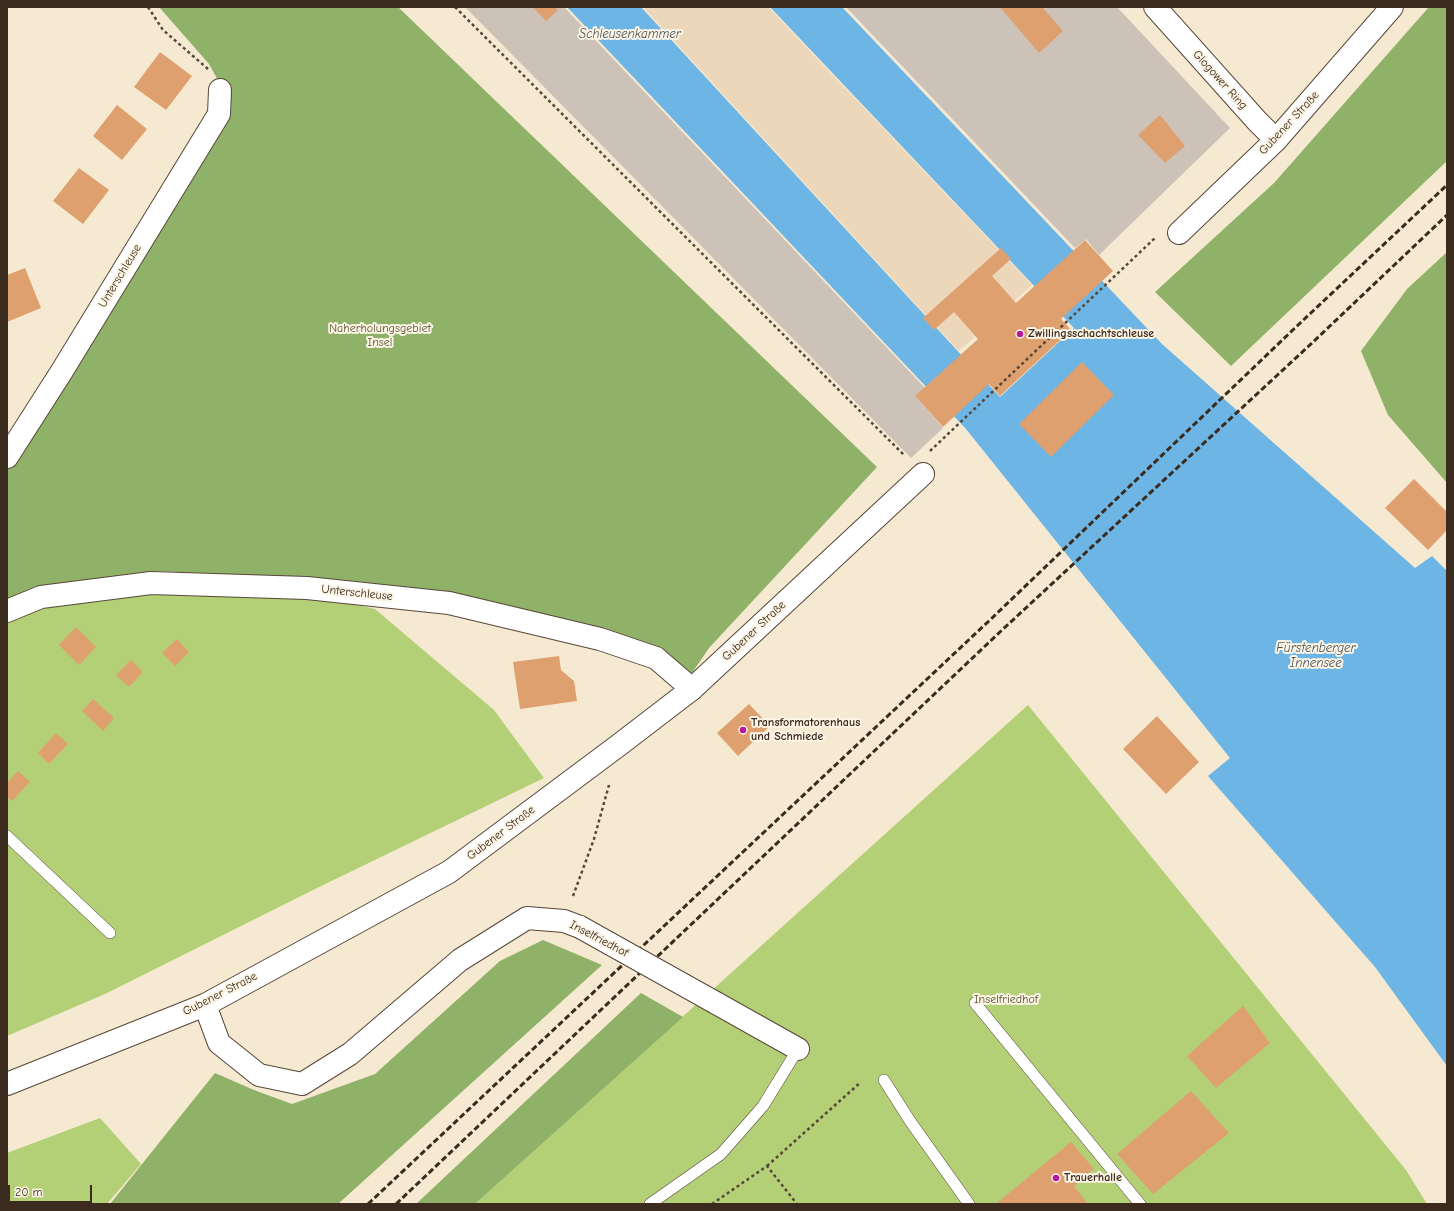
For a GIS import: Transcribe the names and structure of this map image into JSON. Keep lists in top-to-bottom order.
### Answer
{
  "streets": {
    "street": [
      "Glogower Ring",
      "Gubener Straße",
      "Unterschleuse",
      "Inselfriedhof"
    ]
  },
  "crossings": [
    ["Glogower Ring", "Gubener Straße"],
    ["Gubener Straße", "Unterschleuse"],
    ["Gubener Straße", "Inselfriedhof"]
  ],
  "water": ["Schleusenkammer", "Fürstenberger Innensee"],
  "parks": ["Naherholungsgebiet Insel", "Inselfriedhof"],
  "places": ["Zwillingsschachtschleuse", "Transformatorenhaus und Schmiede", "Trauerhalle"],
  "scale_bar": "20 m"
}
